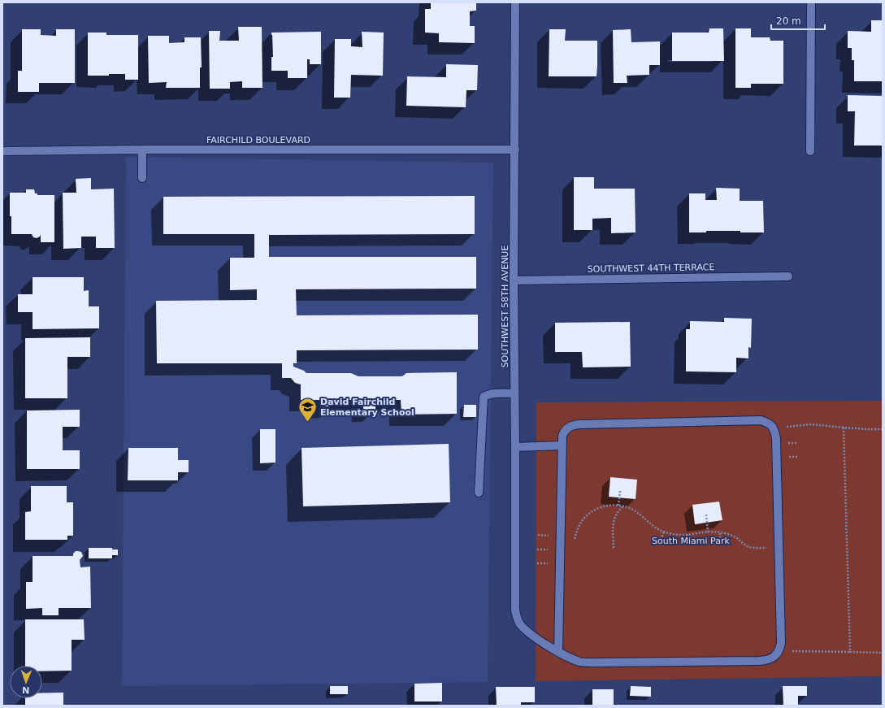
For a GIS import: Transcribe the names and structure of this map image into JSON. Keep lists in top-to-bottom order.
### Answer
{
  "streets": {
    "street": ["FAIRCHILD BOULEVARD", "SOUTHWEST 44TH TERRACE", "SOUTHWEST 58TH AVENUE"]
  },
  "crossings": [
    ["FAIRCHILD BOULEVARD", "SOUTHWEST 58TH AVENUE"],
    ["SOUTHWEST 44TH TERRACE", "SOUTHWEST 58TH AVENUE"]
  ],
  "parks": ["South Miami Park"],
  "places": {
    "school or university": ["David Fairchild Elementary School"]
  },
  "scale_bar": "20 m",
  "north": "bottom"
}
